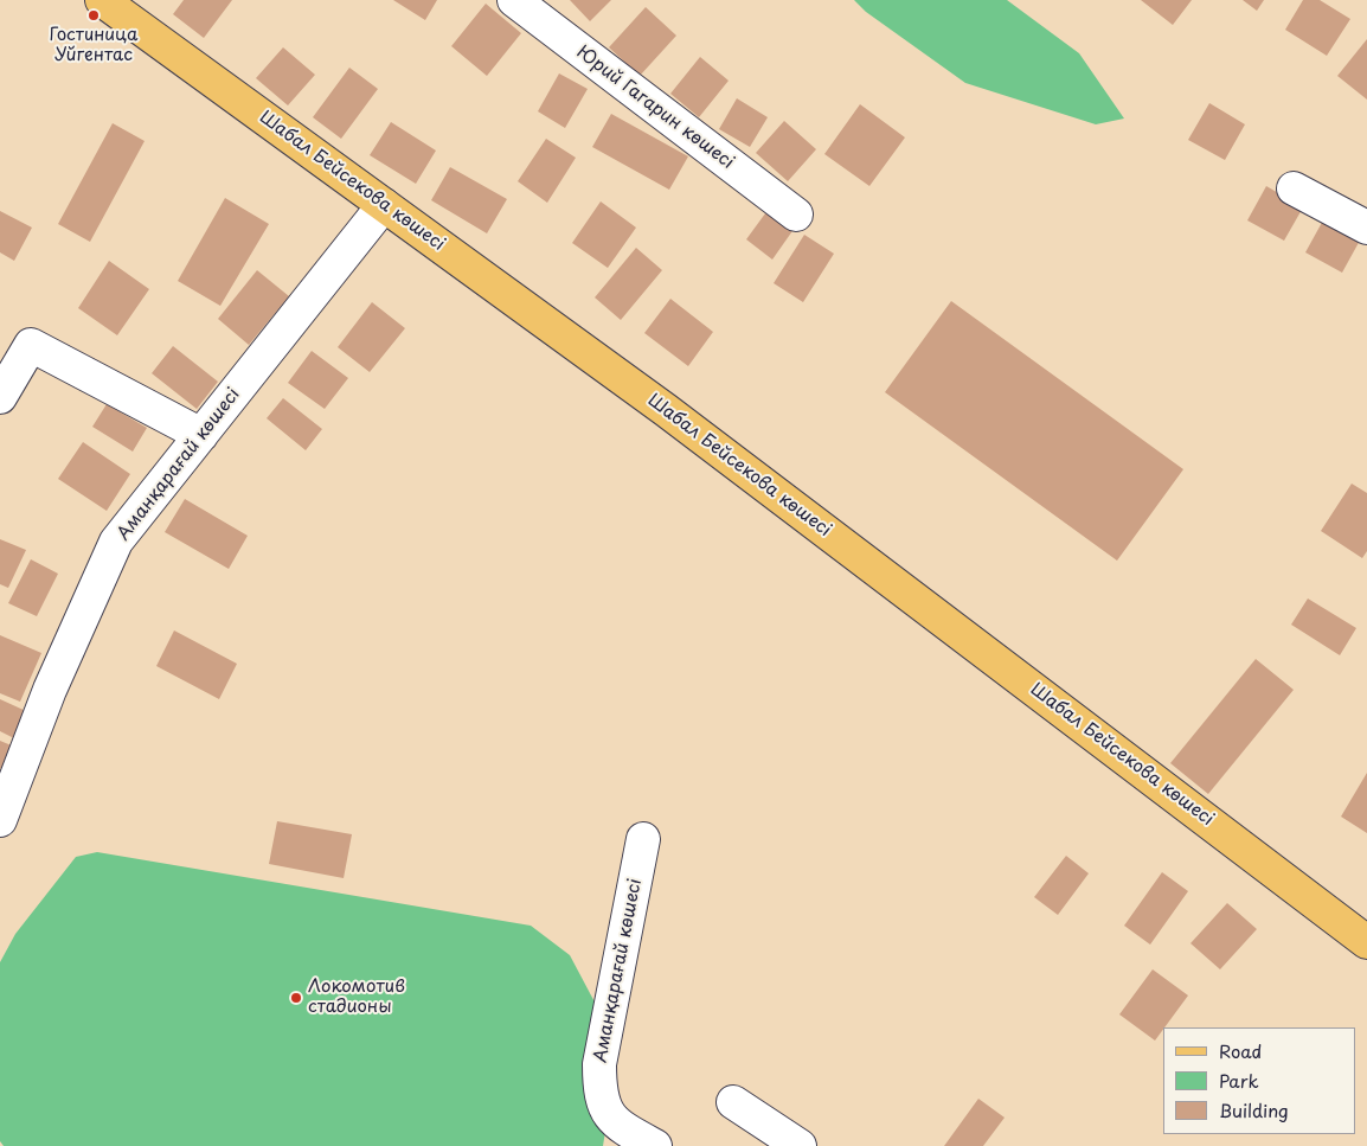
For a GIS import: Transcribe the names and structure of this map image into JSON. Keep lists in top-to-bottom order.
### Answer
{
  "streets": {
    "main road": ["Шабал Бейсекова көшесі"],
    "street": ["Юрий Гагарин көшесі", "Аманқарағай көшесі"]
  },
  "crossings": [
    ["Шабал Бейсекова көшесі", "Аманқарағай көшесі"]
  ],
  "places": ["Гостиница Уйгентас", "Локомотив стадионы"],
  "legend": ["Road", "Park", "Building"]
}
